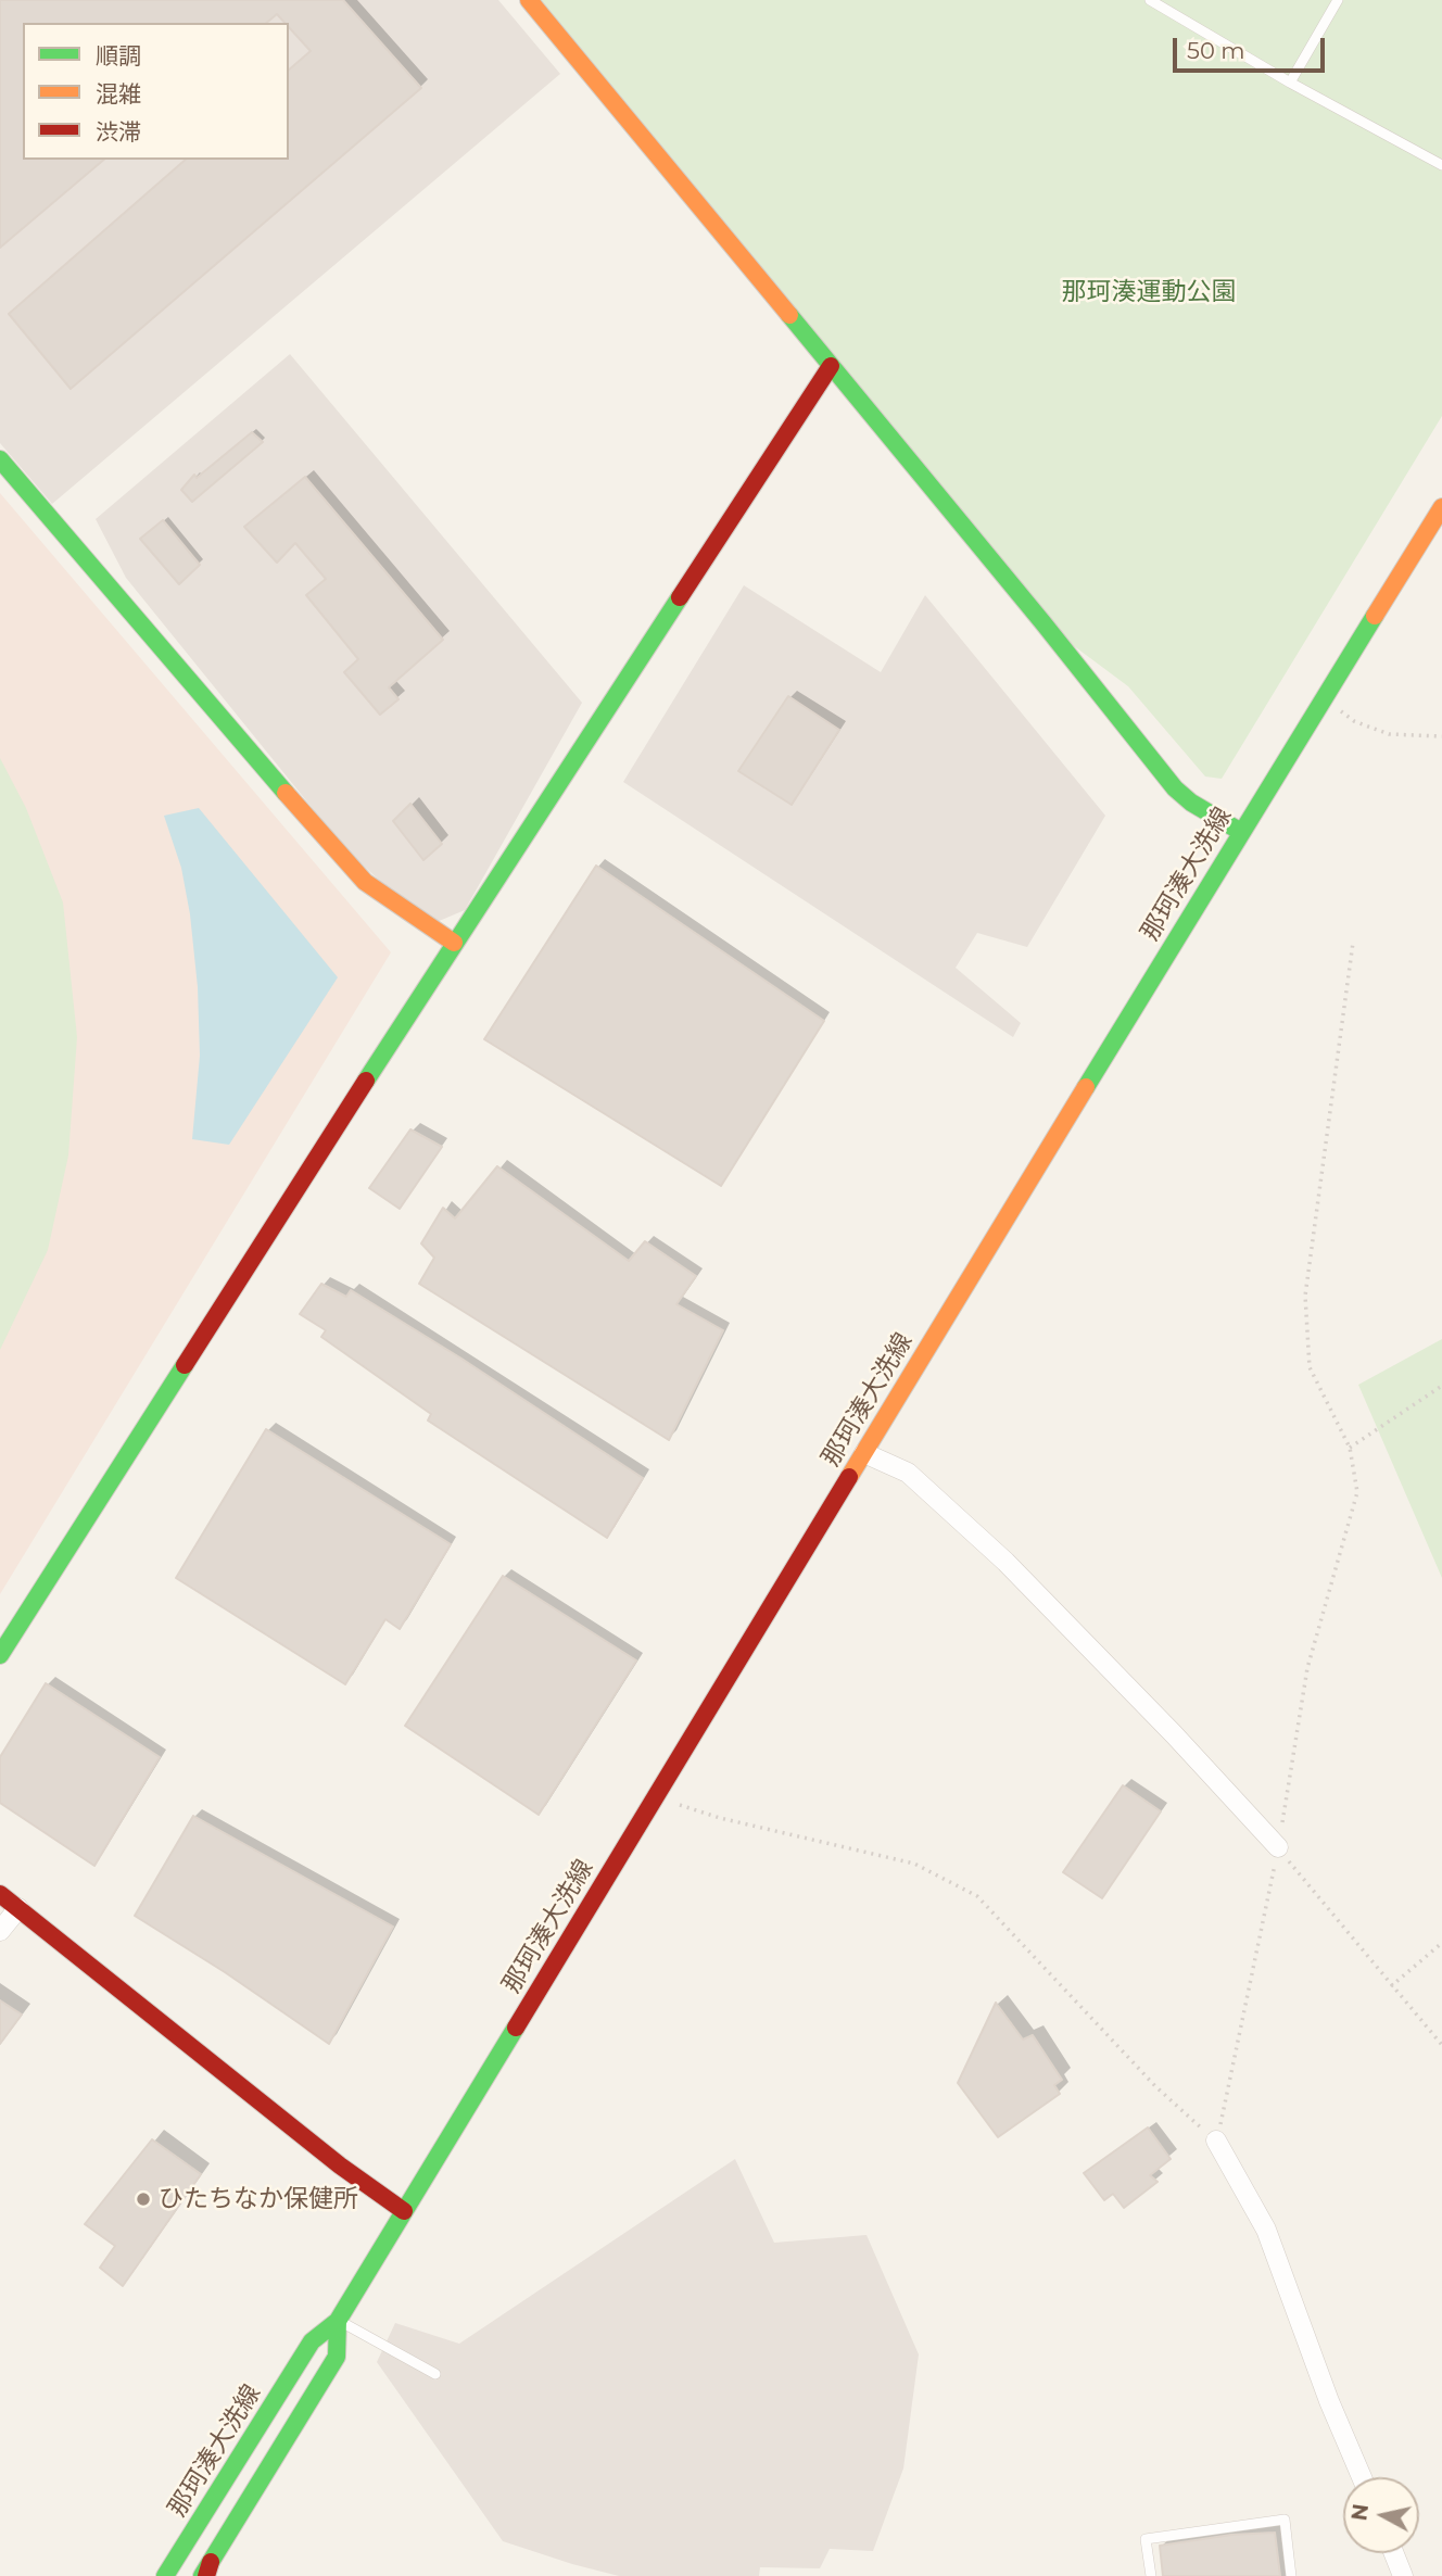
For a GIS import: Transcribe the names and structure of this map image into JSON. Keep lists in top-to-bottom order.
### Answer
{
  "streets": {
    "street": ["那珂湊大洗線"]
  },
  "parks": ["那珂湊運動公園"],
  "places": ["ひたちなか保健所"],
  "legend": ["順調", "混雑", "渋滞"],
  "scale_bar": "50 m",
  "north": "left"
}
